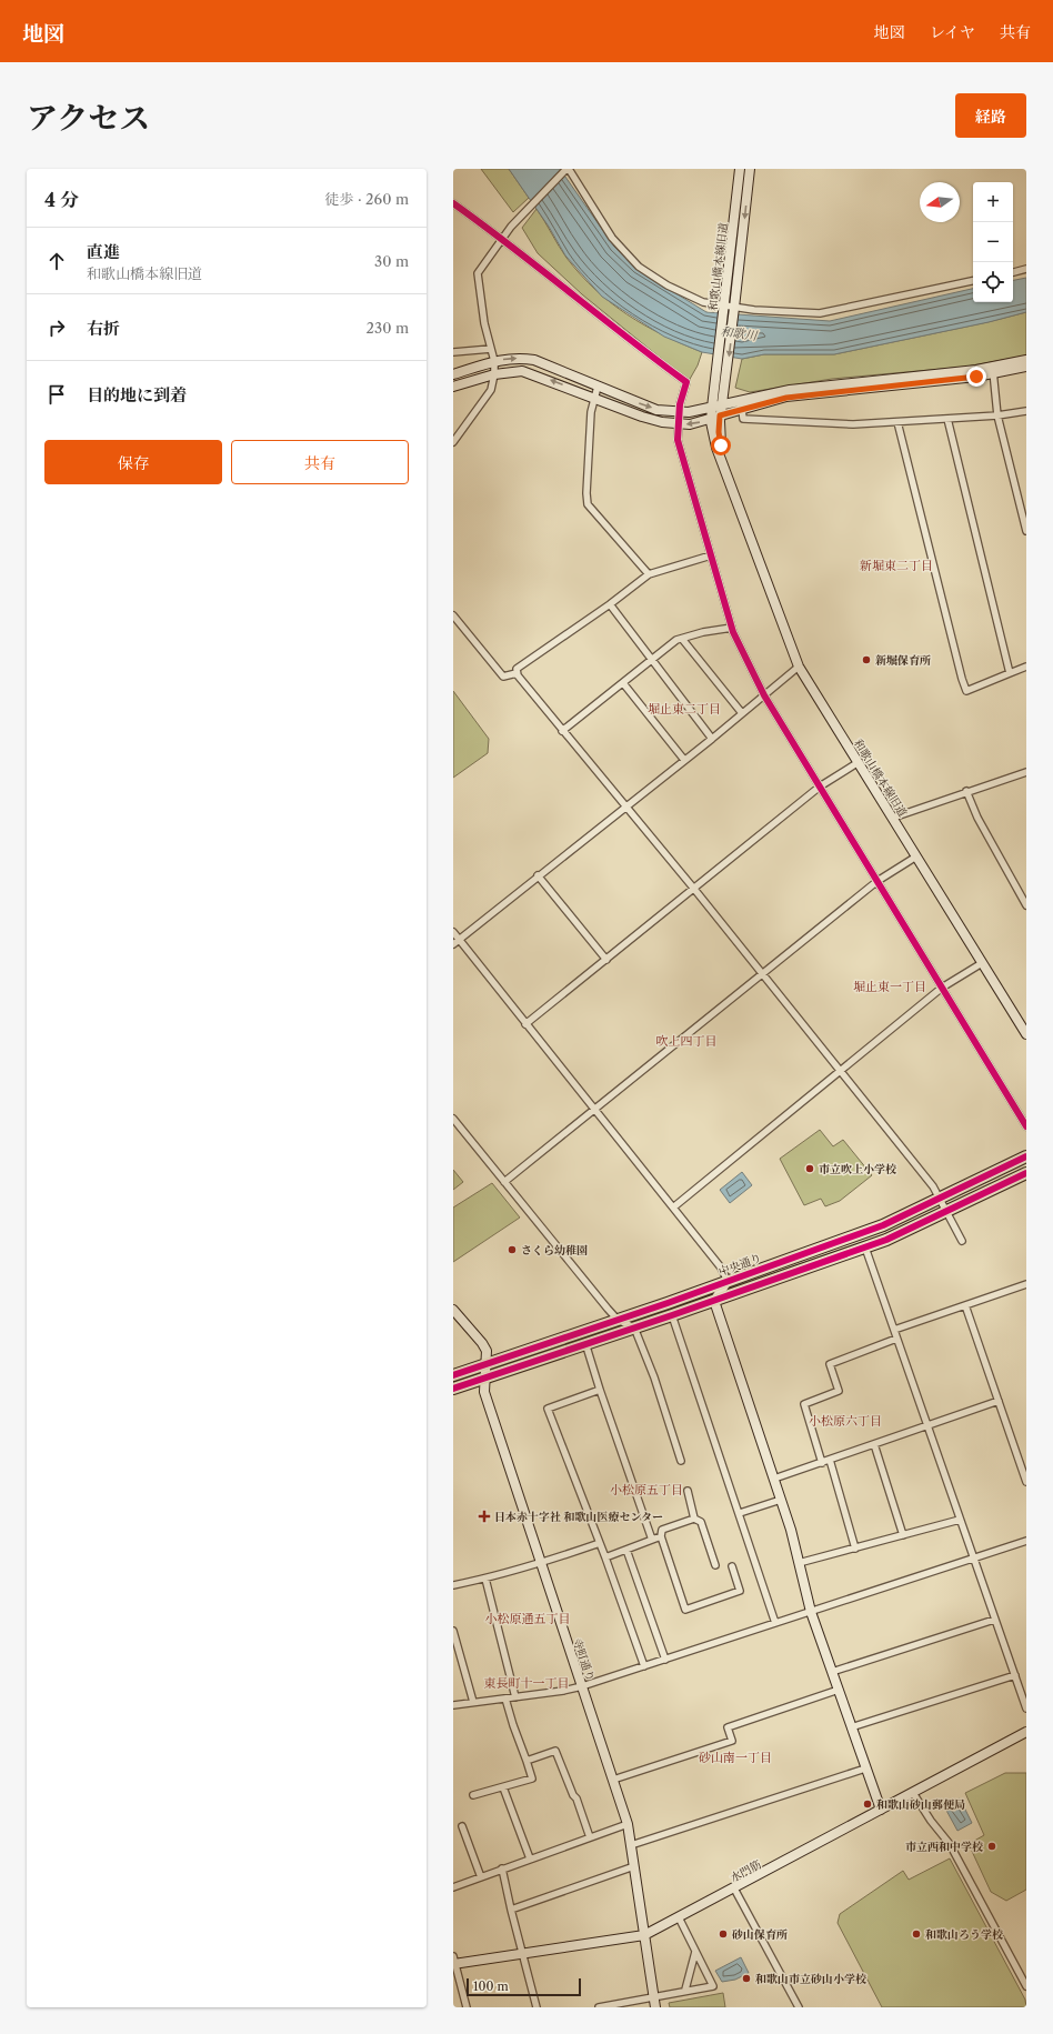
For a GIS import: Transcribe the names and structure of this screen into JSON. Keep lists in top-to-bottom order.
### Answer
{
  "streets": {
    "highway": ["中央通り"],
    "street": ["和歌山橋本線旧道", "寺町通り", "水門筋"]
  },
  "crossings": [
    ["中央通り", "寺町通り"],
    ["寺町通り", "水門筋"]
  ],
  "districts": [
    "新堀東二丁目",
    "堀止東二丁目",
    "堀止東一丁目",
    "吹上四丁目",
    "小松原六丁目",
    "小松原五丁目",
    "小松原通五丁目",
    "東長町十一丁目",
    "砂山南一丁目"
  ],
  "water": ["和歌川"],
  "places": {
    "other": [
      "新堀保育所",
      "市立吹上小学校",
      "さくら幼稚園",
      "和歌山砂山郵便局",
      "市立西和中学校",
      "砂山保育所",
      "和歌山ろう学校",
      "和歌山市立砂山小学校"
    ],
    "health": ["日本赤十字社 和歌山医療センター"]
  },
  "scale_bar": "100 m",
  "north": "left",
  "page": {
    "header": "地図",
    "nav": ["地図", "レイヤ", "共有"],
    "title": "アクセス",
    "buttons": [
      "経路",
      ["保存", "共有"]
    ],
    "heading": ["4 分", "徒歩 · 260 m"],
    "map_buttons": ["+", "−"],
    "list": [
      ["直進", "和歌山橋本線旧道", "30 m"],
      ["右折", "230 m"],
      "目的地に到着"
    ],
    "scale": "100 m"
  }
}
